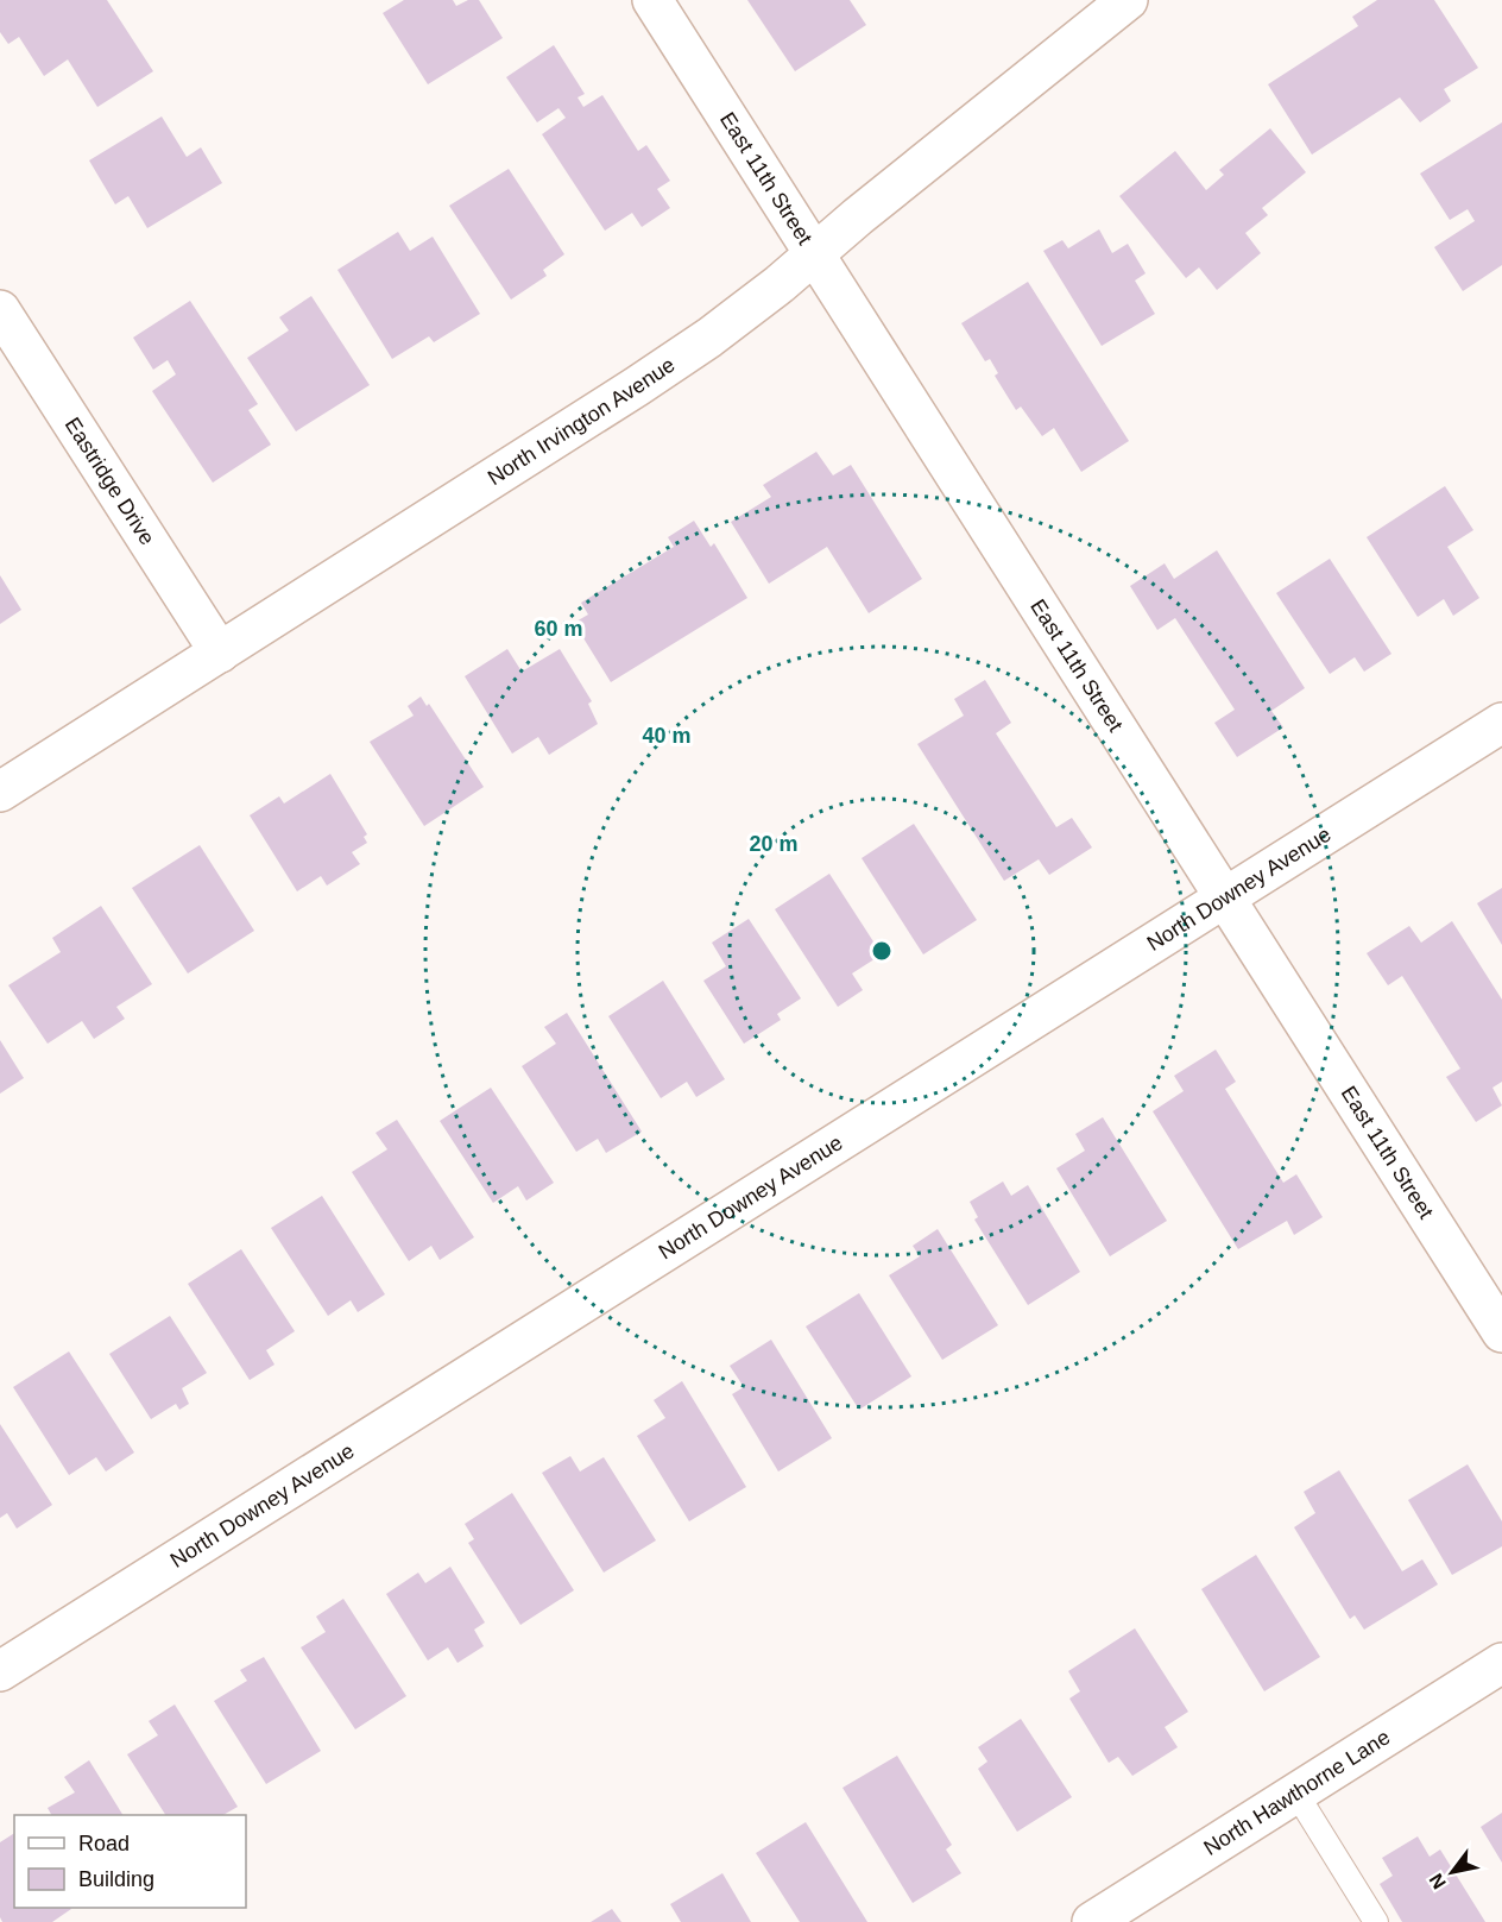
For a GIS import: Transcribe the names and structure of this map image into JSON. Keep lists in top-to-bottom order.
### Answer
{
  "streets": {
    "street": [
      "East 11th Street",
      "North Irvington Avenue",
      "Eastridge Drive",
      "North Downey Avenue",
      "North Hawthorne Lane"
    ]
  },
  "crossings": [
    ["East 11th Street", "North Irvington Avenue"],
    ["East 11th Street", "North Downey Avenue"],
    ["North Irvington Avenue", "Eastridge Drive"]
  ],
  "legend": ["Road", "Building"],
  "north": "bottom left",
  "rings": ["60 m", "40 m", "20 m"]
}
